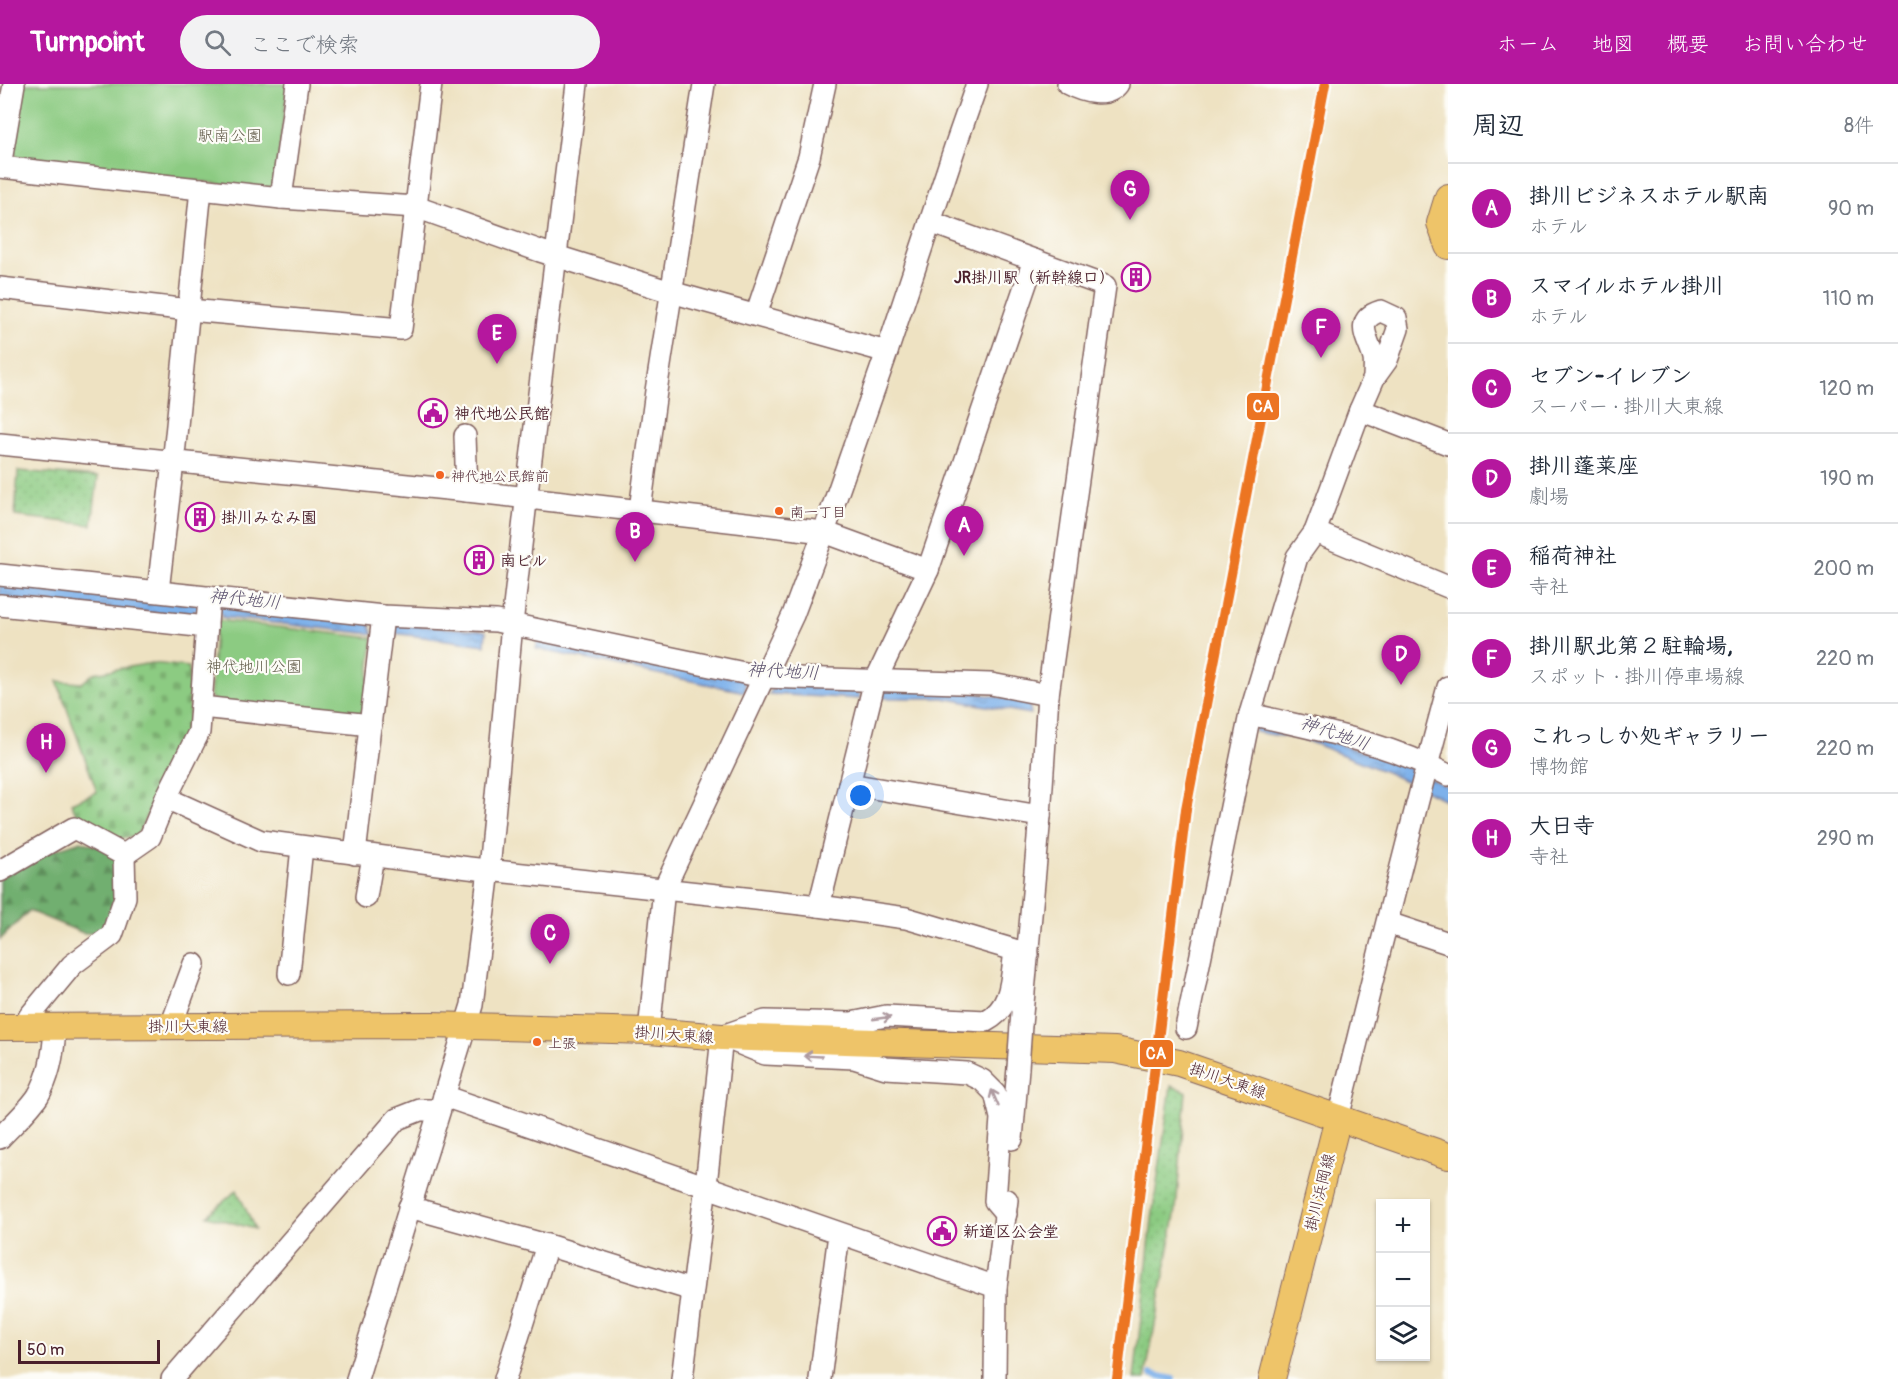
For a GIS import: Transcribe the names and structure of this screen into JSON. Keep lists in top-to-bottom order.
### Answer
{
  "streets": {
    "main road": ["掛川大東線", "掛川浜岡線"]
  },
  "crossings": [
    ["掛川大東線", "掛川浜岡線"]
  ],
  "water": ["神代地川"],
  "parks": ["駅南公園", "神代地川公園"],
  "places": {
    "building": ["JR掛川駅（新幹線口）", "掛川みなみ園", "南ビル"],
    "public building": ["神代地公民館", "新道区公会堂"],
    "other": ["神代地公民館前", "南一丁目", "上張"]
  },
  "lines": ["transit line CA"],
  "scale_bar": "50 m",
  "page": {
    "header": "Turnpoint",
    "search": "ここで検索",
    "nav": [
      "ホーム",
      "地図",
      "概要",
      "お問い合わせ"
    ],
    "heading": ["周辺", "8件"],
    "list": [
      {
        "mark": "A",
        "name": "掛川ビジネスホテル駅南",
        "note": "ホテル",
        "value": "90 m"
      },
      {
        "mark": "B",
        "name": "スマイルホテル掛川",
        "note": "ホテル",
        "value": "110 m"
      },
      {
        "mark": "C",
        "name": "セブン-イレブン",
        "note": "スーパー · 掛川大東線",
        "value": "120 m"
      },
      {
        "mark": "D",
        "name": "掛川蓬莱座",
        "note": "劇場",
        "value": "190 m"
      },
      {
        "mark": "E",
        "name": "稲荷神社",
        "note": "寺社",
        "value": "200 m"
      },
      {
        "mark": "F",
        "name": "掛川駅北第２駐輪場,",
        "note": "スポット · 掛川停車場線",
        "value": "220 m"
      },
      {
        "mark": "G",
        "name": "これっしか処ギャラリー",
        "note": "博物館",
        "value": "220 m"
      },
      {
        "mark": "H",
        "name": "大日寺",
        "note": "寺社",
        "value": "290 m"
      }
    ],
    "pins": [
      "G",
      "F",
      "E",
      "A",
      "B",
      "D",
      "H",
      "C"
    ],
    "map_buttons": ["+", "−"],
    "scale": "50 m"
  }
}
